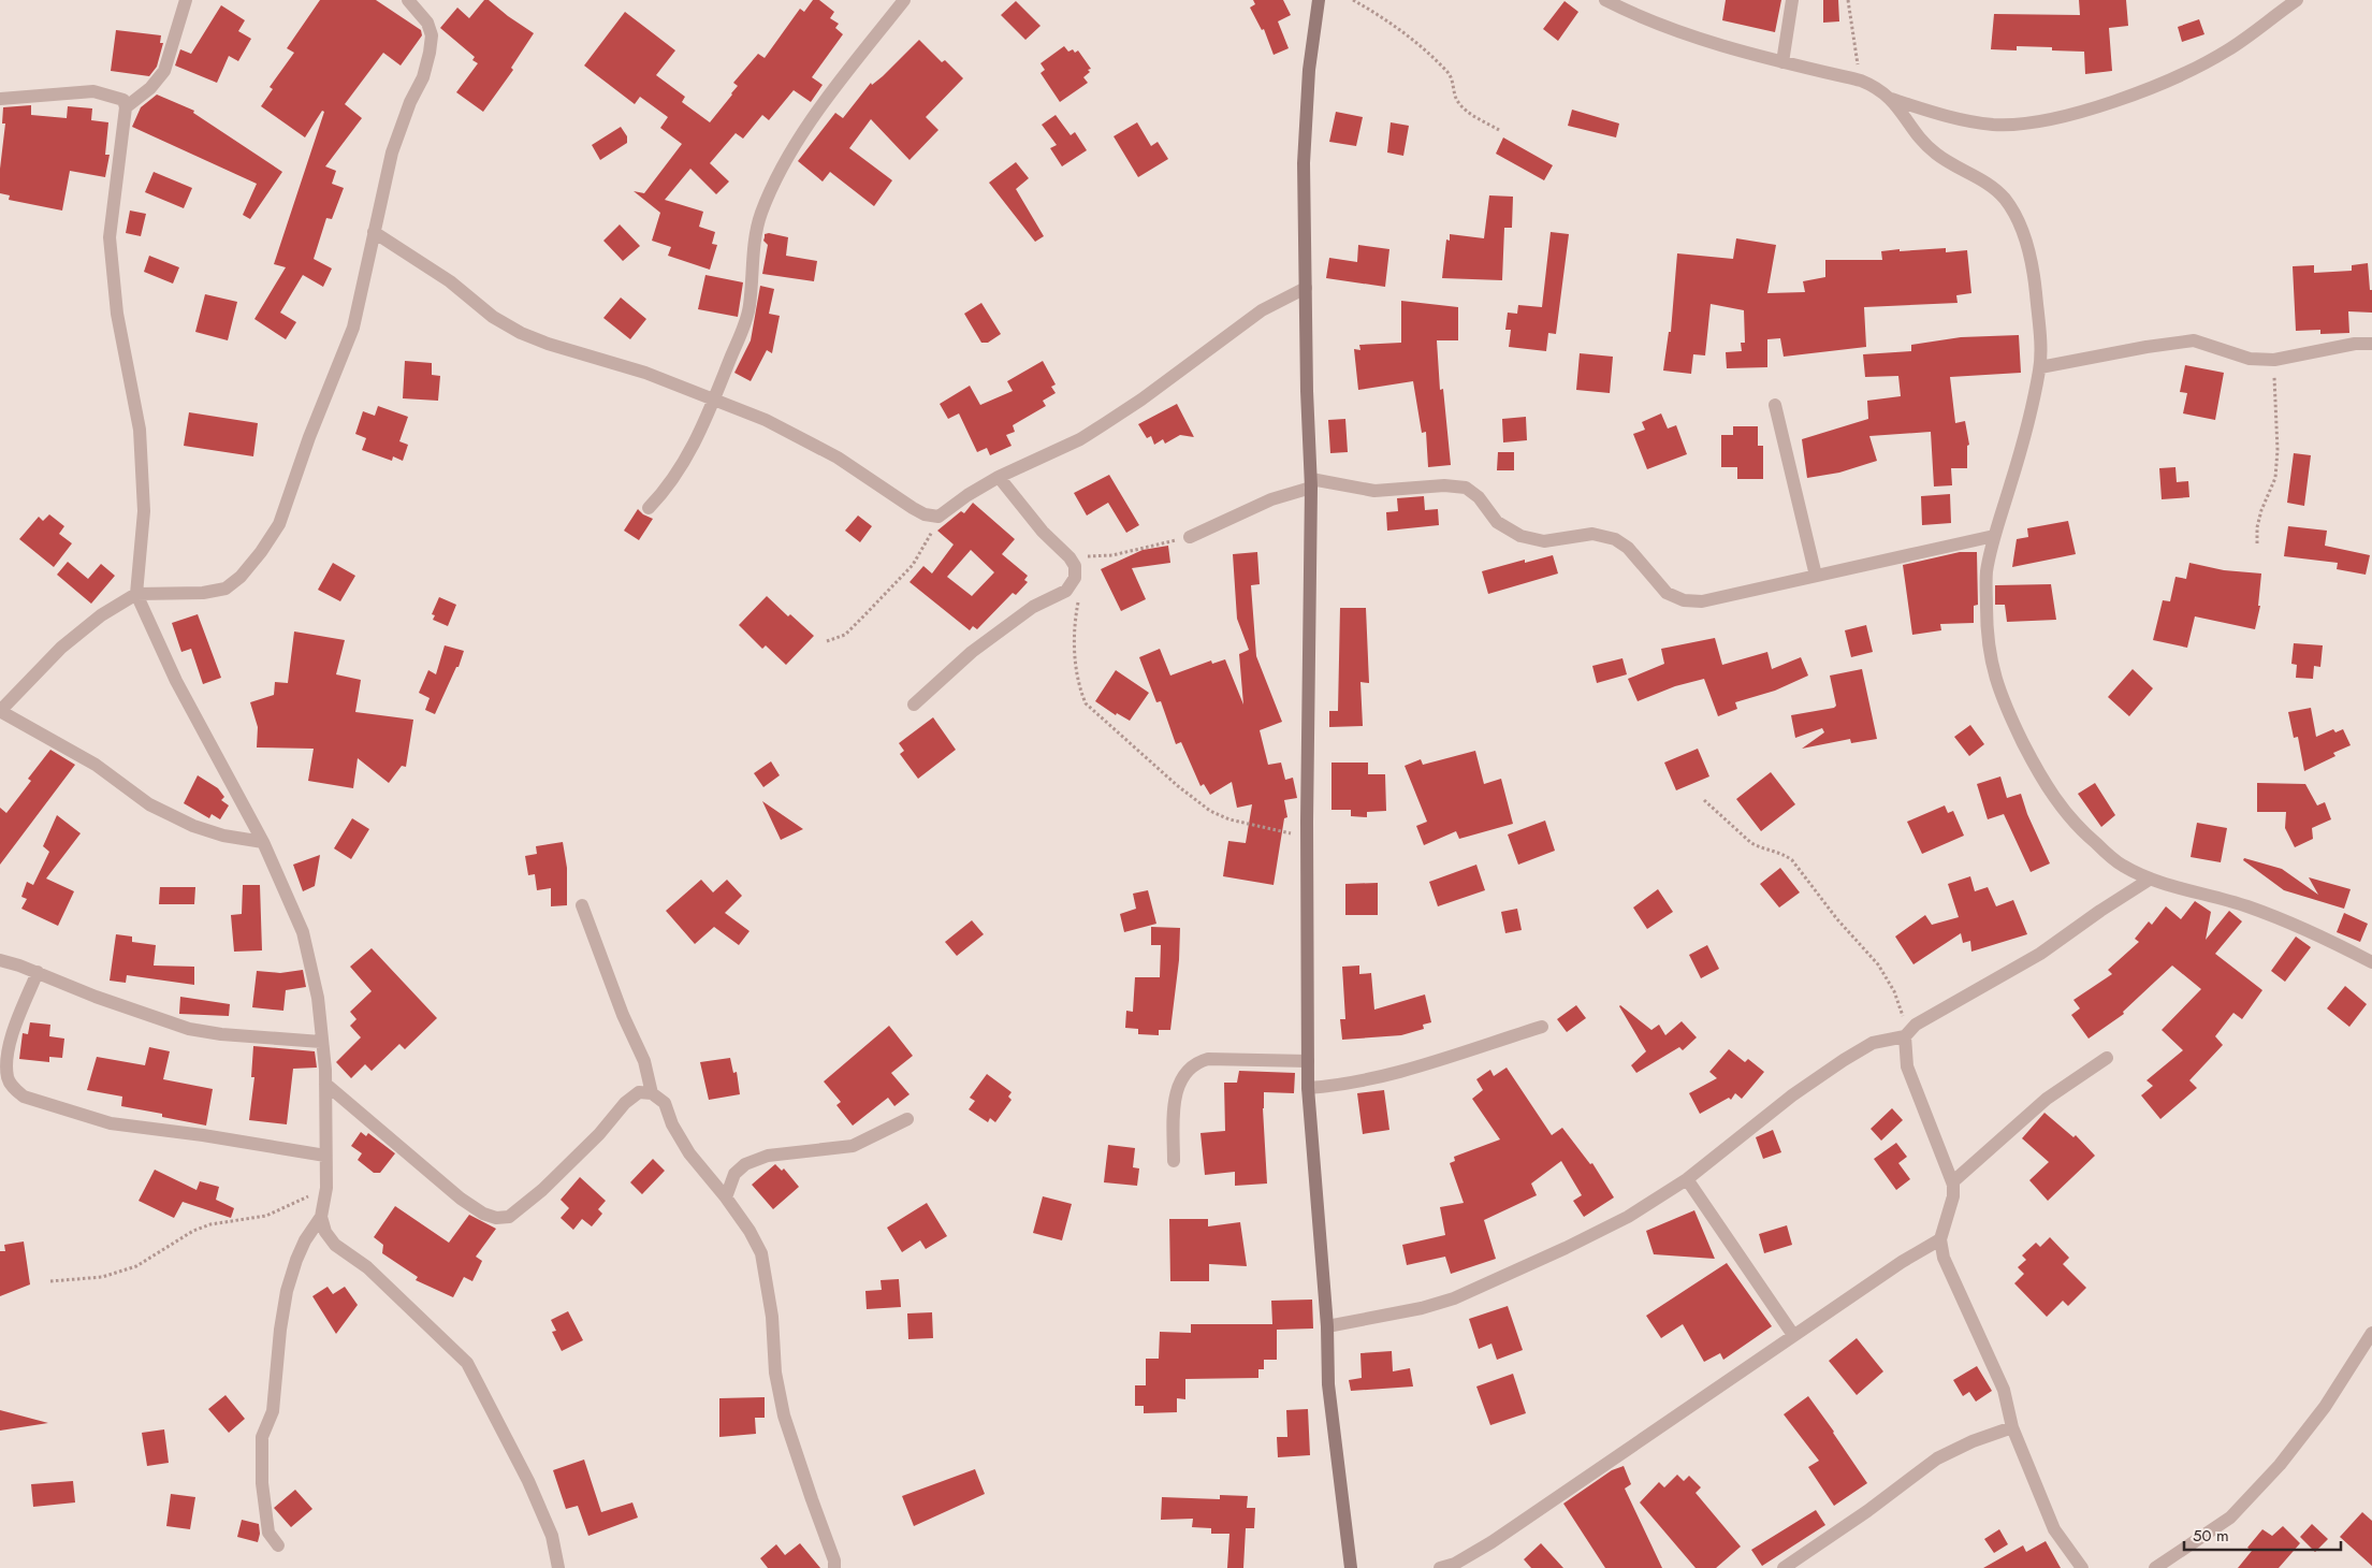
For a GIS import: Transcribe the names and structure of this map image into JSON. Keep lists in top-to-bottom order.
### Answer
{
  "scale_bar": "50 m"
}
